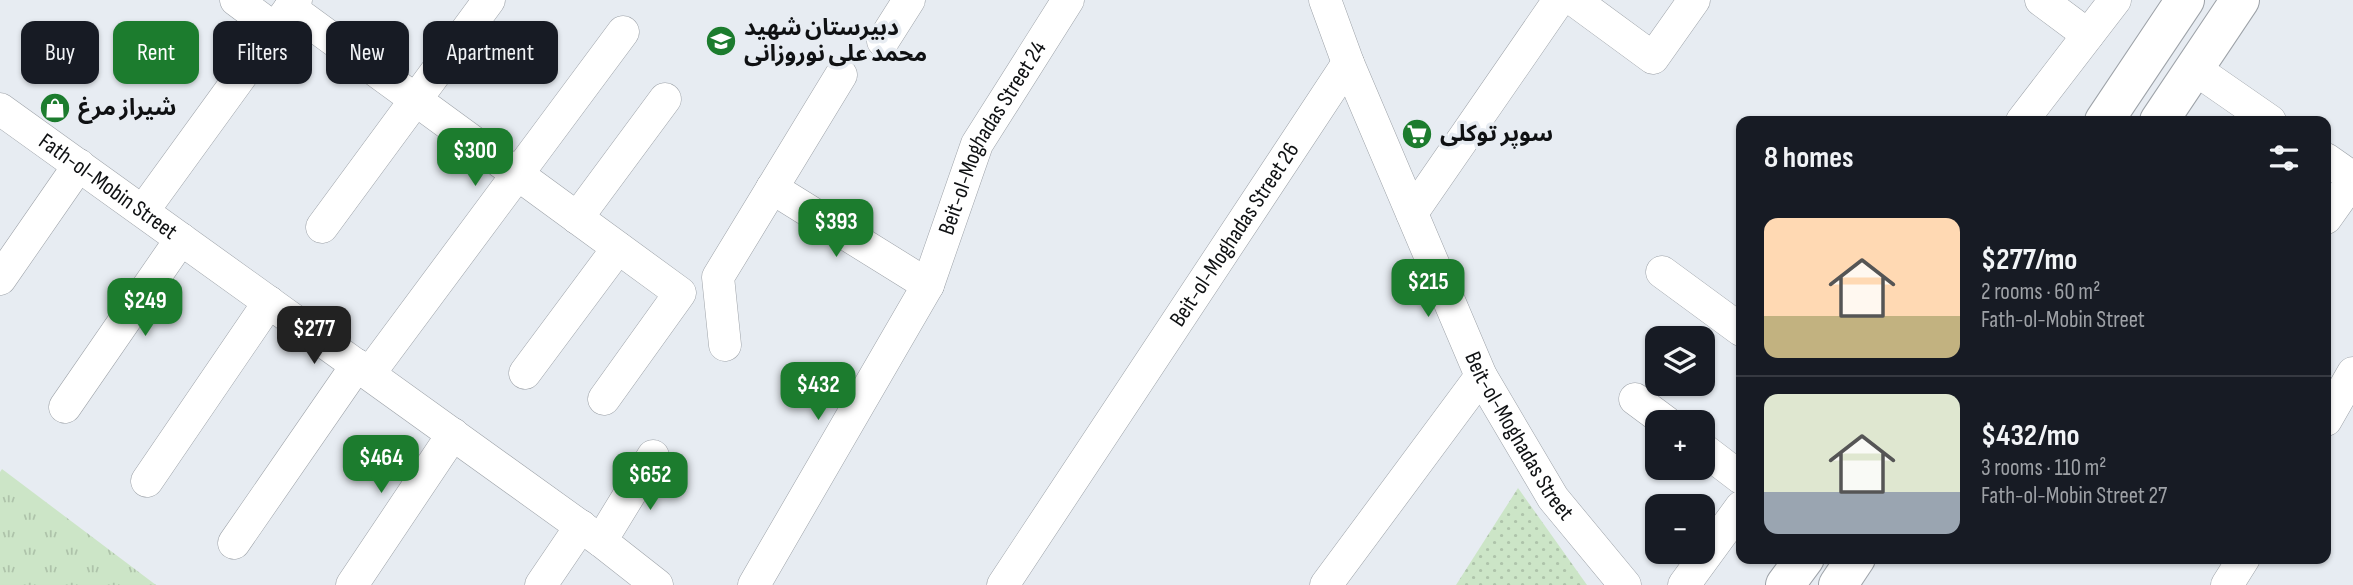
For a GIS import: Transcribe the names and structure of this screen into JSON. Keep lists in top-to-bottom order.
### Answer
{
  "streets": {
    "street": [
      "Beit-ol-Moghadas Street 24",
      "Fath-ol-Mobin Street",
      "Beit-ol-Moghadas Street 26",
      "Beit-ol-Moghadas Street"
    ]
  },
  "crossings": [
    ["Beit-ol-Moghadas Street 26", "Beit-ol-Moghadas Street"]
  ],
  "places": {
    "school or university": ["دبیرستان شهید محمد علی نوروزانی"],
    "shop": ["شیراز مرغ"],
    "supermarket": ["سوپر توکلی"]
  },
  "page": {
    "chip": [
      "Buy",
      "Rent",
      "Filters",
      "New",
      "Apartment"
    ],
    "heading": "8 homes",
    "price": [
      "$300",
      "$393",
      "$215",
      "$249",
      "$277",
      "$432",
      "$464",
      "$652"
    ],
    "list": [
      {
        "name": "$277/mo",
        "note": "2 rooms · 60 m² · Fath-ol-Mobin Street"
      },
      {
        "name": "$432/mo",
        "note": "3 rooms · 110 m² · Fath-ol-Mobin Street 27"
      }
    ],
    "map_buttons": ["+", "−"]
  }
}
